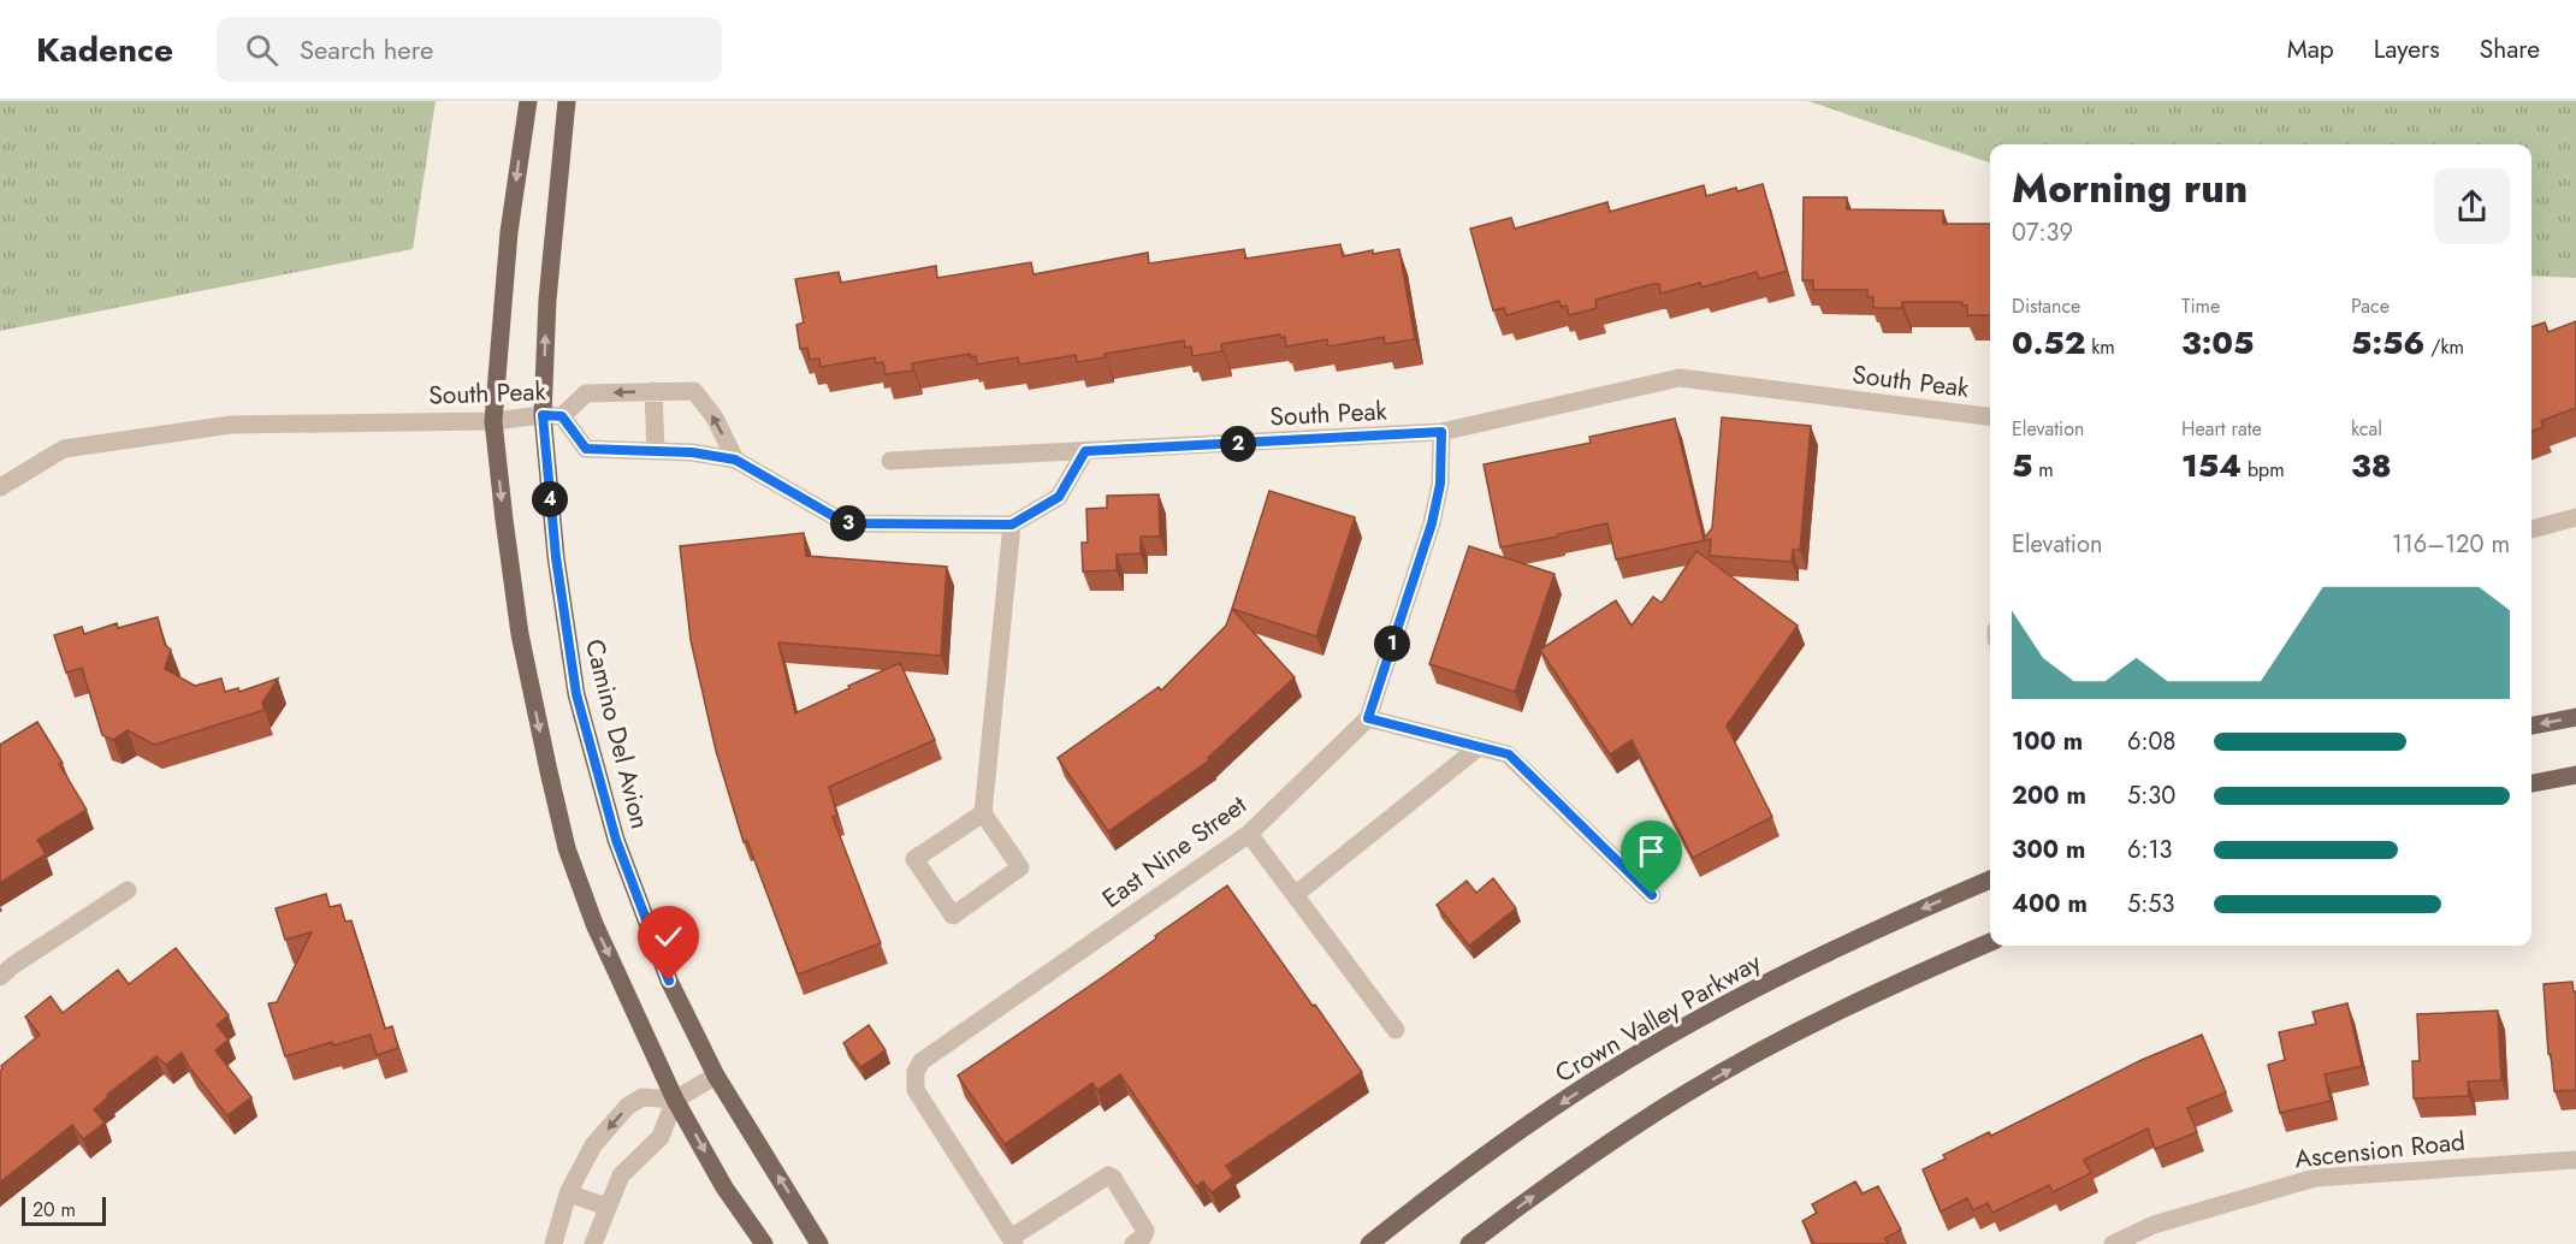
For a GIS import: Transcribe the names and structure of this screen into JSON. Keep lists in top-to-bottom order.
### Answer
{
  "streets": {
    "main road": ["Camino Del Avion", "Crown Valley Parkway"],
    "street": ["South Peak", "East Nine Street", "Ascension Road"]
  },
  "crossings": [
    ["South Peak", "Camino Del Avion"],
    ["South Peak", "East Nine Street"]
  ],
  "scale_bar": "20 m",
  "page": {
    "header": "Kadence",
    "search": "Search here",
    "nav": ["Map", "Layers", "Share"],
    "heading": ["Morning run", "07:39"],
    "stats": [
      ["Distance", "0.52 km"],
      ["Time", "3:05"],
      ["Pace", "5:56 /km"],
      ["Elevation", "5 m"],
      ["Heart rate", "154 bpm"],
      ["kcal", "38"]
    ],
    "pins": [
      "2",
      "4",
      "3",
      "1"
    ],
    "chart": ["Elevation", "116–120 m"],
    "list": [
      {
        "name": "100 m",
        "note": "6:08"
      },
      {
        "name": "200 m",
        "note": "5:30"
      },
      {
        "name": "300 m",
        "note": "6:13"
      },
      {
        "name": "400 m",
        "note": "5:53"
      }
    ],
    "scale": "20 m"
  }
}
